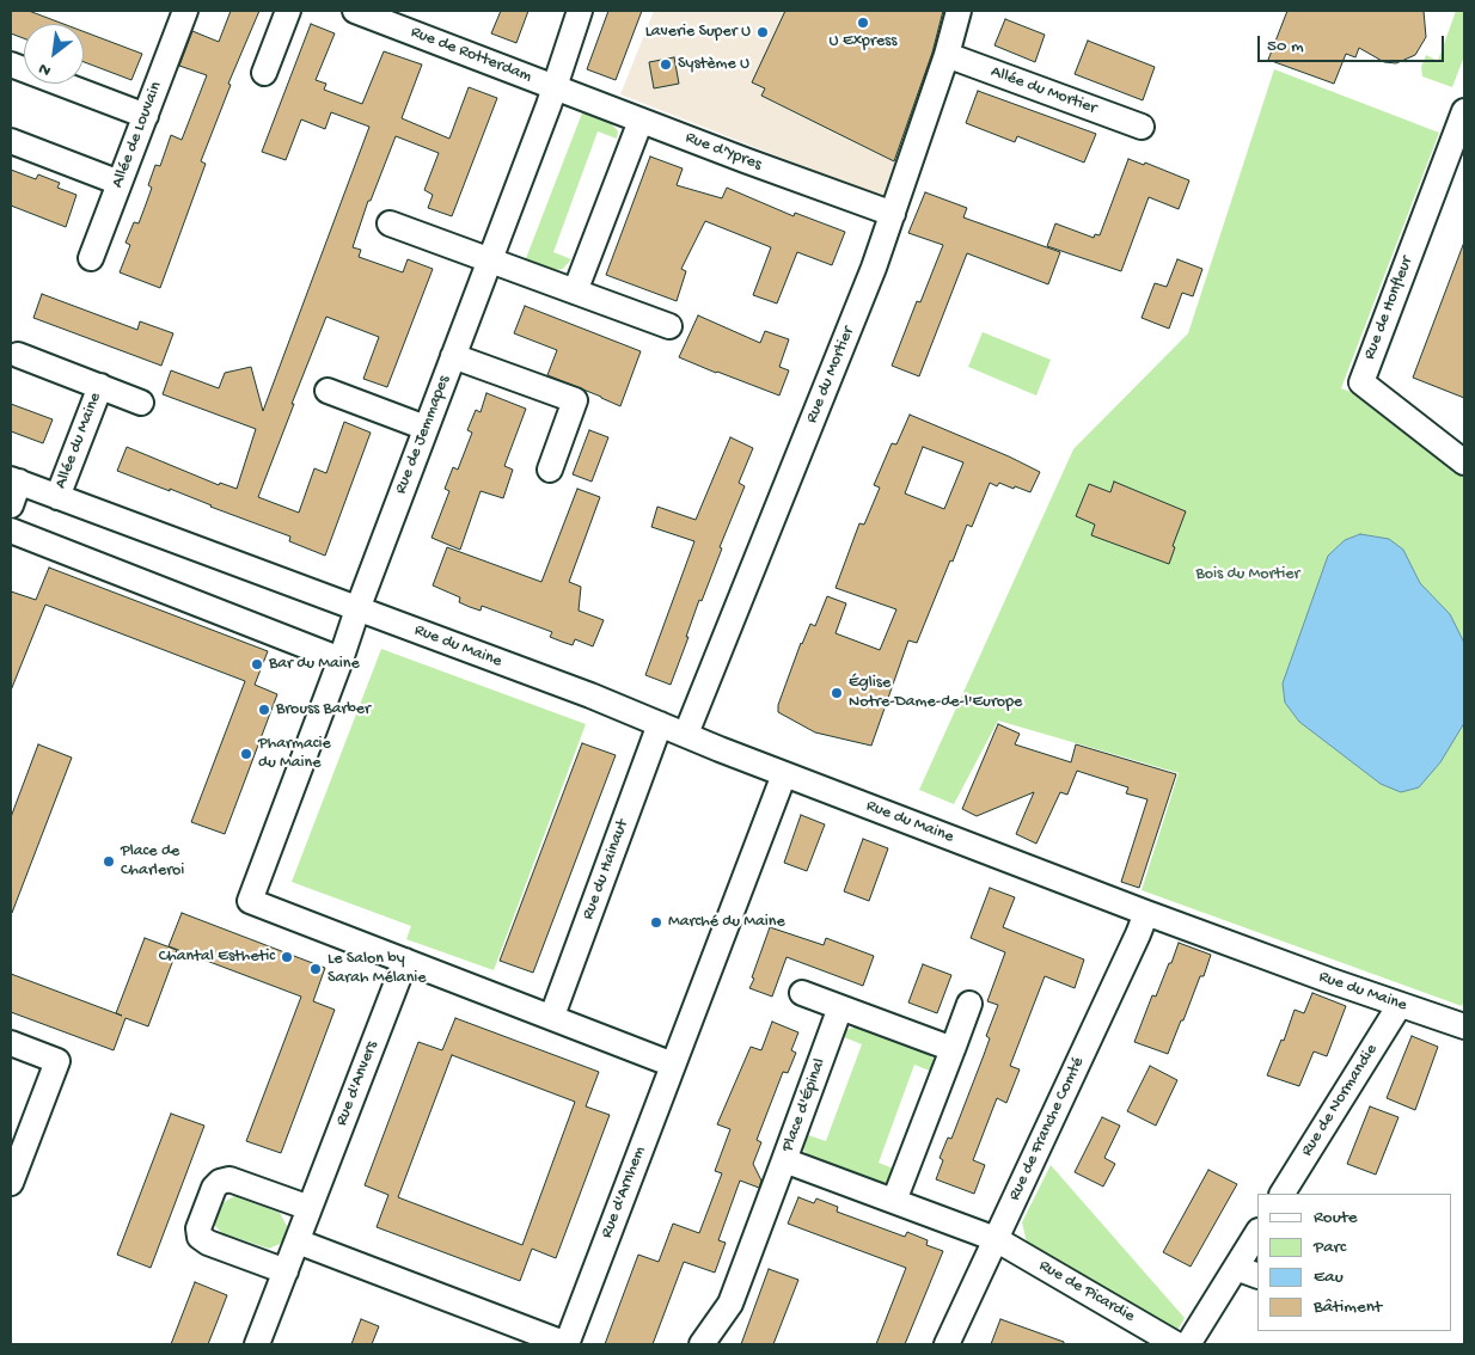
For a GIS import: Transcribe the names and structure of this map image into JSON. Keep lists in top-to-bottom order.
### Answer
{
  "streets": {
    "street": [
      "Rue de Rotterdam",
      "Allée du Mortier",
      "Allée de Louvain",
      "Rue d'Ypres",
      "Rue de Honfleur",
      "Rue du Mortier",
      "Rue de Jemmapes",
      "Allée du Maine",
      "Rue du Maine",
      "Rue du Hainaut",
      "Rue d'Anvers",
      "Rue de Normandie",
      "Place d'Épinal",
      "Rue de Franche Comté",
      "Rue d'Arnhem",
      "Rue de Picardie"
    ]
  },
  "crossings": [
    ["Rue de Rotterdam", "Rue d'Ypres"],
    ["Rue de Rotterdam", "Rue de Jemmapes"],
    ["Allée du Mortier", "Rue du Mortier"],
    ["Rue d'Ypres", "Rue du Mortier"],
    ["Rue d'Ypres", "Rue de Jemmapes"],
    ["Rue du Mortier", "Rue du Maine"],
    ["Rue de Jemmapes", "Rue du Maine"],
    ["Allée du Maine", "Rue du Maine"],
    ["Rue du Maine", "Rue du Hainaut"],
    ["Rue du Maine", "Rue de Normandie"],
    ["Rue du Maine", "Rue de Franche Comté"],
    ["Rue du Maine", "Rue d'Arnhem"],
    ["Rue d'Anvers", "Rue d'Arnhem"],
    ["Place d'Épinal", "Rue de Franche Comté"],
    ["Place d'Épinal", "Rue de Picardie"],
    ["Rue de Franche Comté", "Rue de Picardie"]
  ],
  "parks": ["Bois du Mortier"],
  "places": [
    "U Express",
    "Laverie Super U",
    "Système U",
    "Bar du Maine",
    "Église Notre-Dame-de-l'Europe",
    "Brouss Barber",
    "Pharmacie du Maine",
    "Place de Charleroi",
    "Marché du Maine",
    "Chantal Esthetic",
    "Le Salon by Sarah Mélanie"
  ],
  "legend": [
    "Route",
    "Parc",
    "Eau",
    "Bâtiment"
  ],
  "scale_bar": "50 m",
  "north": "bottom left"
}
